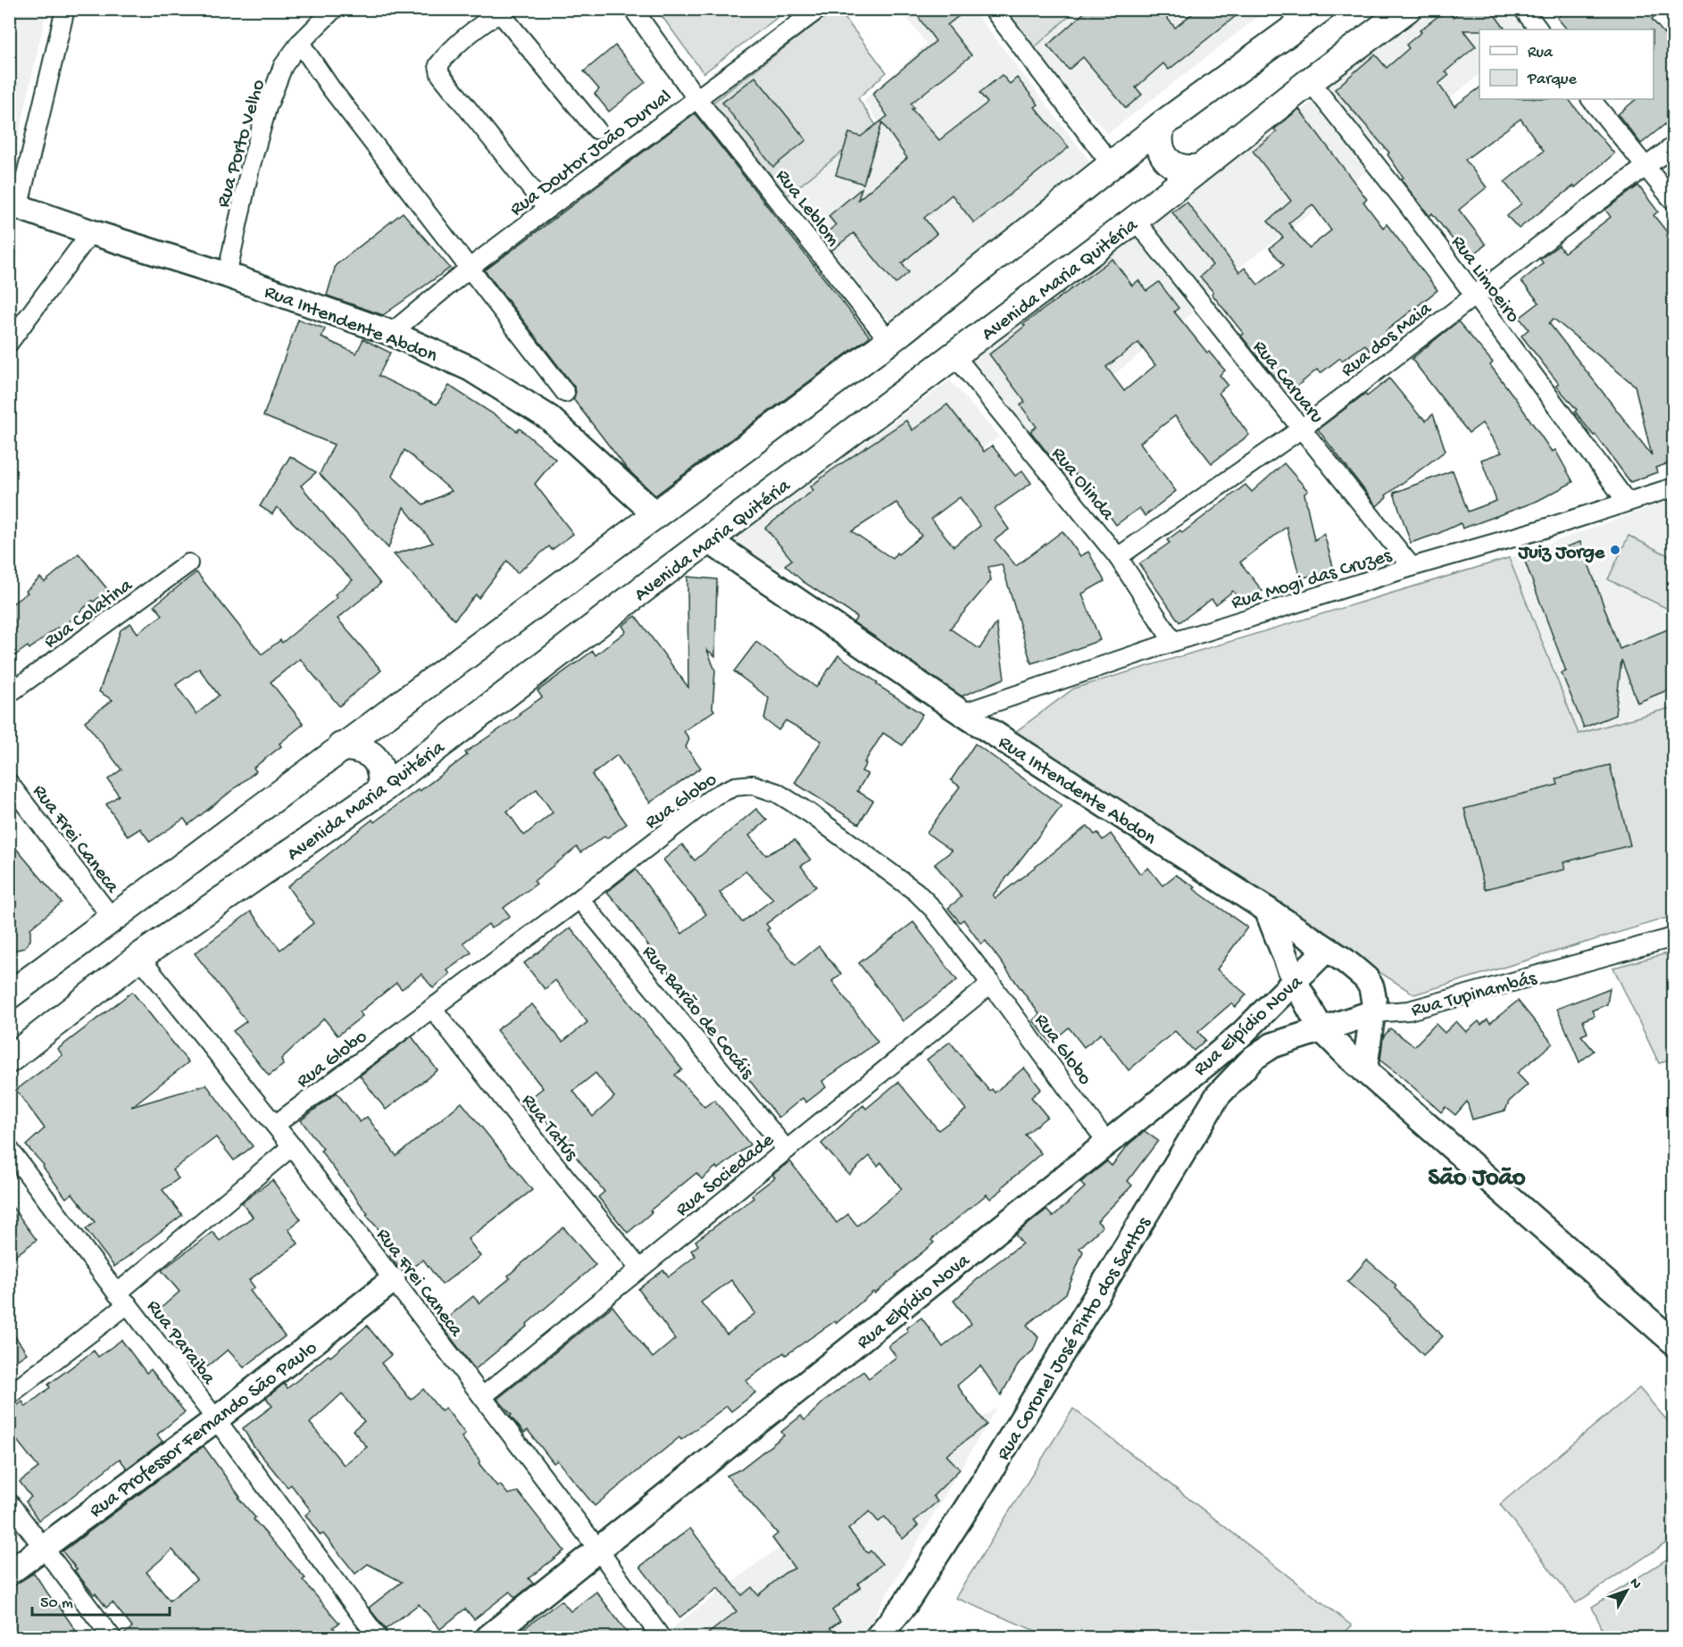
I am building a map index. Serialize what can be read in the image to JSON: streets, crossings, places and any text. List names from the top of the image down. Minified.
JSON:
{"streets":{"main road":["Avenida Maria Quitéria"],"street":["Rua Porto Velho","Rua Doutor João Durval","Rua Leblom","Rua Limoeiro","Rua Intendente Abdon","Rua dos Maia","Rua Caruaru","Rua Olinda","Rua Mogi das Cruzes","Rua Colatina","Rua Globo","Rua Frei Caneca","Rua Tupinambás","Rua Barão de Cocáis","Rua Elpídio Nova","Rua Tatús","Rua Sociedade","Rua Coronel José Pinto dos Santos","Rua Paraiba","Rua Professor Fernando São Paulo"]},"crossings":[["Rua Porto Velho","Rua Intendente Abdon"],["Rua Doutor João Durval","Rua Leblom"],["Rua Doutor João Durval","Rua Intendente Abdon"],["Avenida Maria Quitéria","Rua Limoeiro"],["Avenida Maria Quitéria","Rua Intendente Abdon"],["Avenida Maria Quitéria","Rua Caruaru"],["Avenida Maria Quitéria","Rua Olinda"],["Avenida Maria Quitéria","Rua Frei Caneca"],["Rua Limoeiro","Rua dos Maia"],["Rua Limoeiro","Rua Mogi das Cruzes"],["Rua Intendente Abdon","Rua Mogi das Cruzes"],["Rua Intendente Abdon","Rua Tupinambás"],["Rua Intendente Abdon","Rua Elpídio Nova"],["Rua dos Maia","Rua Caruaru"],["Rua dos Maia","Rua Olinda"],["Rua Caruaru","Rua Mogi das Cruzes"],["Rua Olinda","Rua Mogi das Cruzes"],["Rua Globo","Rua Frei Caneca"],["Rua Globo","Rua Barão de Cocáis"],["Rua Globo","Rua Elpídio Nova"],["Rua Globo","Rua Tatús"],["Rua Globo","Rua Sociedade"],["Rua Frei Caneca","Rua Elpídio Nova"],["Rua Frei Caneca","Rua Sociedade"],["Rua Frei Caneca","Rua Professor Fernando São Paulo"],["Rua Tupinambás","Rua Elpídio Nova"],["Rua Tupinambás","Rua Coronel José Pinto dos Santos"],["Rua Barão de Cocáis","Rua Sociedade"],["Rua Tatús","Rua Sociedade"],["Rua Paraiba","Rua Professor Fernando São Paulo"]],"districts":["São João"],"places":["Juiz Jorge"],"legend":["Rua","Parque"],"scale_bar":"50 m","north":"top right"}
